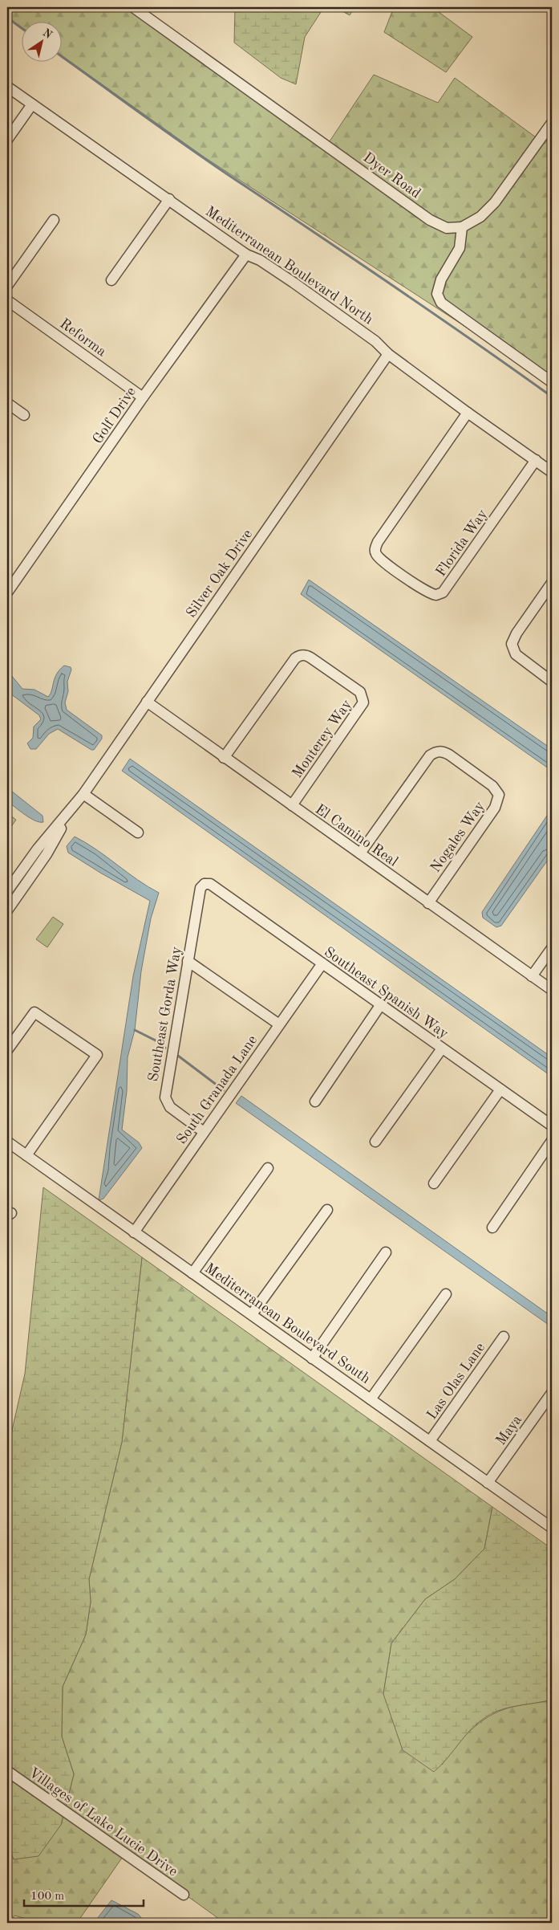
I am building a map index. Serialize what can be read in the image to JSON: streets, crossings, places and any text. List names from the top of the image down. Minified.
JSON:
{"streets":{"street":["Dyer Road","Mediterranean Boulevard North","Reforma","Golf Drive","Florida Way","Silver Oak Drive","Monterey Way","El Camino Real","Nogales Way","Southeast Spanish Way","Southeast Gorda Way","South Granada Lane","Mediterranean Boulevard South","Las Olas Lane","Maya","Villages of Lake Lucie Drive"]},"crossings":[["Mediterranean Boulevard North","Golf Drive"],["Mediterranean Boulevard North","Florida Way"],["Mediterranean Boulevard North","Silver Oak Drive"],["Reforma","Golf Drive"],["Silver Oak Drive","El Camino Real"],["Monterey Way","El Camino Real"],["El Camino Real","Nogales Way"],["Southeast Spanish Way","Southeast Gorda Way"],["Southeast Spanish Way","South Granada Lane"],["Southeast Gorda Way","South Granada Lane"],["South Granada Lane","Mediterranean Boulevard South"],["Mediterranean Boulevard South","Las Olas Lane"],["Mediterranean Boulevard South","Maya"]],"scale_bar":"100 m","north":"top right"}
